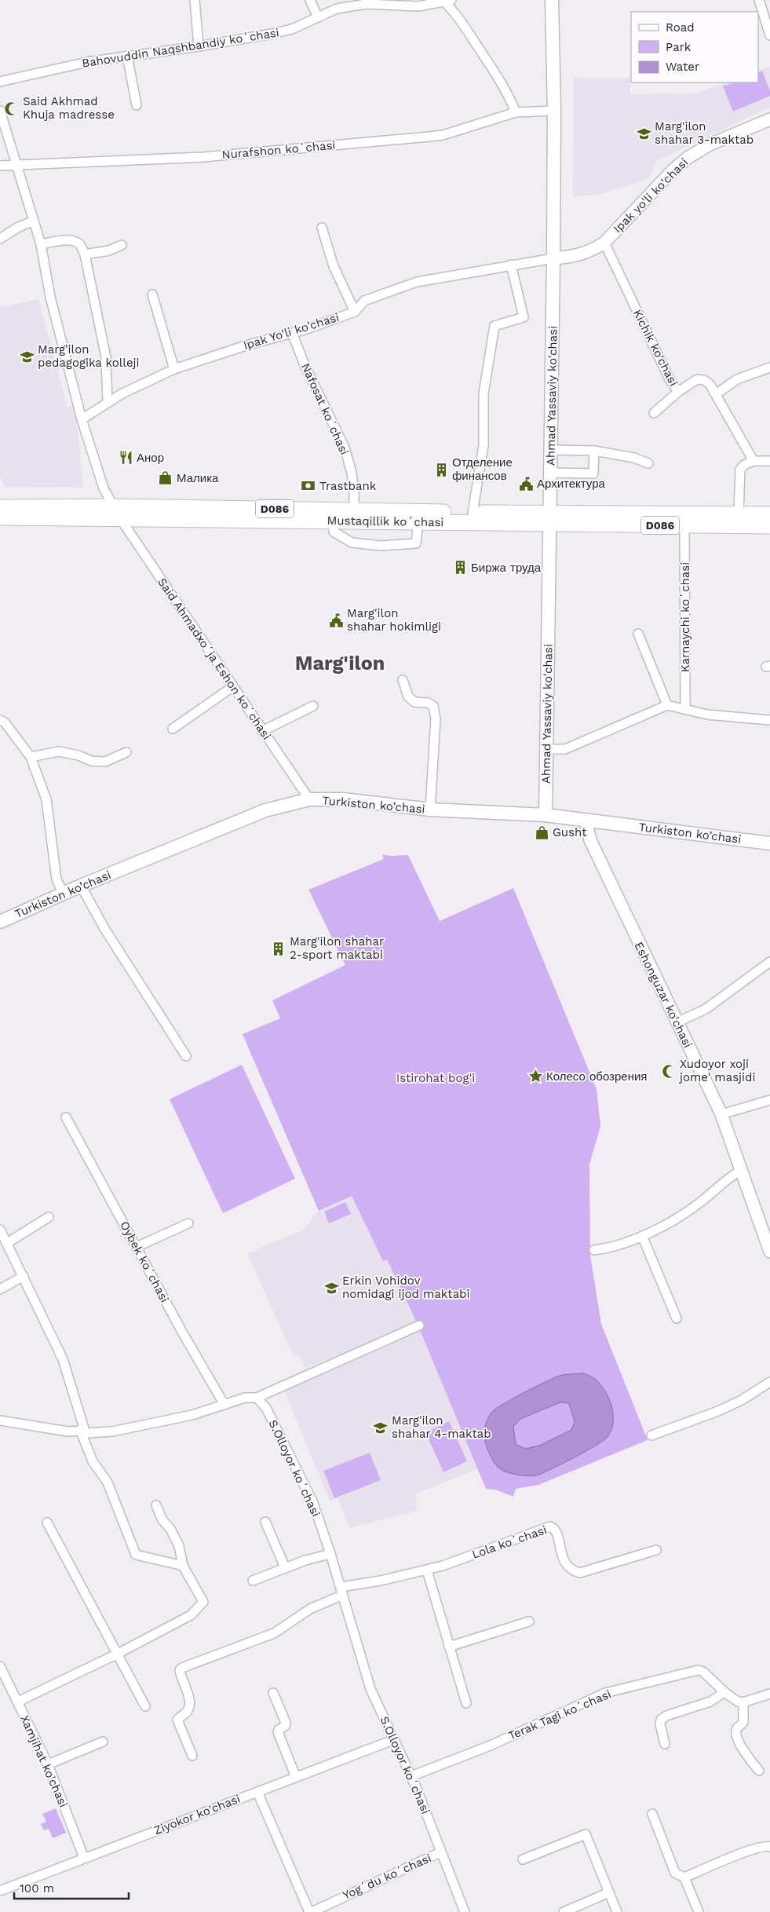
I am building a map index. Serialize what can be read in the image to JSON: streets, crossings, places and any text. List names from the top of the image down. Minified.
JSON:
{"streets":{"main road":["Ahmad Yassaviy ko'chasi","D086","Mustaqillik koʻchasi","Turkiston ko’chasi"],"street":["Bahovuddin Naqshbandiy koʻchasi","Nurafshon koʻchasi","Ipak yo'li ko'chasi","Ipak Yo'li ko'chasi","Kichik ko'chasi","Nafosat koʻchasi","Karnaychi koʻchasi","Said Ahmadxoʻja Eshon koʻchasi","Eshonguzar ko'chasi","Oybek koʻchasi","S.Olloyor koʻchasi","Lola koʻchasi","Terak Tagi koʻchasi","Xamjihat ko'chasi","Ziyokor ko'chasi","Yogʻdu koʻchasi"]},"crossings":[["Nurafshon koʻchasi","Ahmad Yassaviy ko'chasi"],["Nurafshon koʻchasi","Said Ahmadxoʻja Eshon koʻchasi"],["Ipak yo'li ko'chasi","Ipak Yo'li ko'chasi"],["Ipak yo'li ko'chasi","Kichik ko'chasi"],["Ipak yo'li ko'chasi","Ahmad Yassaviy ko'chasi"],["Ipak Yo'li ko'chasi","Ahmad Yassaviy ko'chasi"],["Ipak Yo'li ko'chasi","Nafosat koʻchasi"],["Ipak Yo'li ko'chasi","Said Ahmadxoʻja Eshon koʻchasi"],["Ahmad Yassaviy ko'chasi","Mustaqillik koʻchasi"],["Ahmad Yassaviy ko'chasi","Turkiston ko’chasi"],["Nafosat koʻchasi","Mustaqillik koʻchasi"],["Mustaqillik koʻchasi","Karnaychi koʻchasi"],["Mustaqillik koʻchasi","Said Ahmadxoʻja Eshon koʻchasi"],["Said Ahmadxoʻja Eshon koʻchasi","Turkiston ko’chasi"],["Turkiston ko’chasi","Eshonguzar ko'chasi"],["S.Olloyor koʻchasi","Lola koʻchasi"],["S.Olloyor koʻchasi","Terak Tagi koʻchasi"],["S.Olloyor koʻchasi","Ziyokor ko'chasi"],["S.Olloyor koʻchasi","Yogʻdu koʻchasi"],["Xamjihat ko'chasi","Ziyokor ko'chasi"]],"districts":["Marg'ilon"],"parks":["Istirohat bog'i"],"places":{"mosque":["Said Akhmad Khuja madresse","Xudoyor xoji jome' masjidi"],"school or university":["Marg'ilon shahar 3-maktab","Marg'ilon pedagogika kolleji","Erkin Vohidov nomidagi ijod maktabi","Marg'ilon shahar 4-maktab"],"restaurant":["Анор"],"building":["Отделение финансов","Биржа труда","Marg'ilon shahar 2-sport maktabi"],"shop":["Малика","Gusht"],"public building":["Архитектура","Marg'ilon shahar hokimligi"],"bank":["Trastbank"],"place":["Колесо обозрения"]},"legend":["Road","Park","Water"],"scale_bar":"100 m"}
